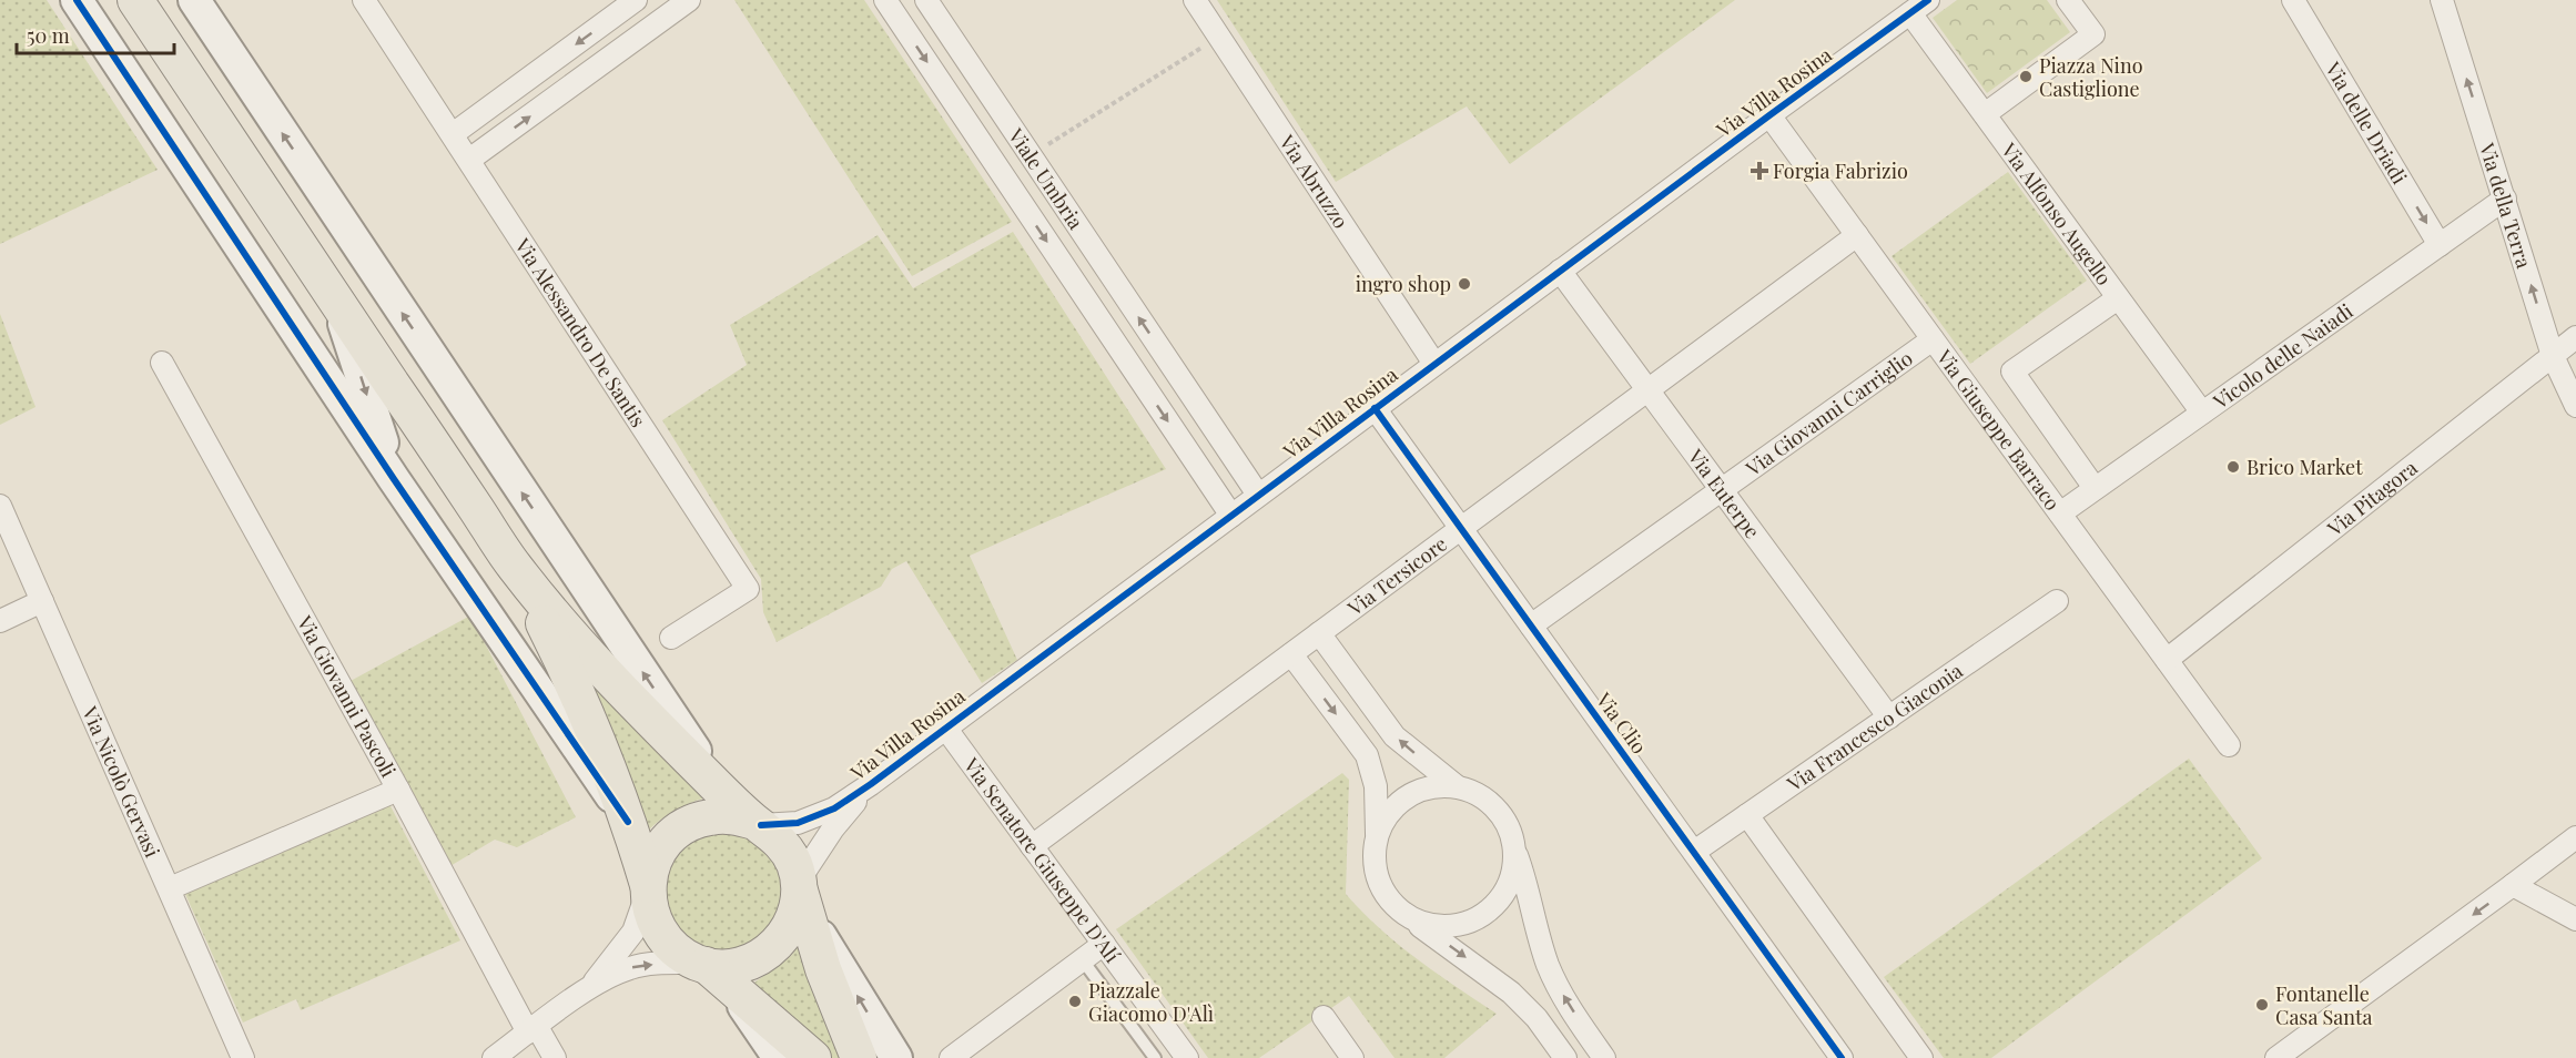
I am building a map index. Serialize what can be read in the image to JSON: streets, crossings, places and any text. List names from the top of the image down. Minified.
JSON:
{"streets":{"street":["Via Villa Rosina","Via delle Driadi","Viale Umbria","Via Abruzzo","Via della Terra","Via Alfonso Augello","Via Alessandro De Santis","Vicolo delle Naiadi","Via Giovanni Carriglio","Via Giuseppe Barraco","Via Euterpe","Via Pitagora","Via Tersicore","Via Giovanni Pascoli","Via Clio","Via Francesco Giaconia","Via Nicolò Gervasi","Via Senatore Giuseppe D'Alí"]},"crossings":[["Via Villa Rosina","Viale Umbria"],["Via Villa Rosina","Via Abruzzo"],["Via Villa Rosina","Via Alfonso Augello"],["Via Villa Rosina","Via Giuseppe Barraco"],["Via Villa Rosina","Via Euterpe"],["Via Villa Rosina","Via Clio"],["Via Villa Rosina","Via Senatore Giuseppe D'Alí"],["Via delle Driadi","Vicolo delle Naiadi"],["Via della Terra","Vicolo delle Naiadi"],["Via della Terra","Via Pitagora"],["Via Alfonso Augello","Vicolo delle Naiadi"],["Vicolo delle Naiadi","Via Giuseppe Barraco"],["Via Giovanni Carriglio","Via Giuseppe Barraco"],["Via Giovanni Carriglio","Via Euterpe"],["Via Giovanni Carriglio","Via Clio"],["Via Giuseppe Barraco","Via Pitagora"],["Via Giuseppe Barraco","Via Tersicore"],["Via Euterpe","Via Tersicore"],["Via Euterpe","Via Francesco Giaconia"],["Via Tersicore","Via Clio"],["Via Tersicore","Via Senatore Giuseppe D'Alí"],["Via Clio","Via Francesco Giaconia"]],"one_way":["Via delle Driadi","Via della Terra"],"places":{"other":["Piazza Nino Castiglione","ingro shop","Brico Market","Piazzale Giacomo D'Alì","Fontanelle Casa Santa"],"health":["Forgia Fabrizio"]},"scale_bar":"50 m"}
